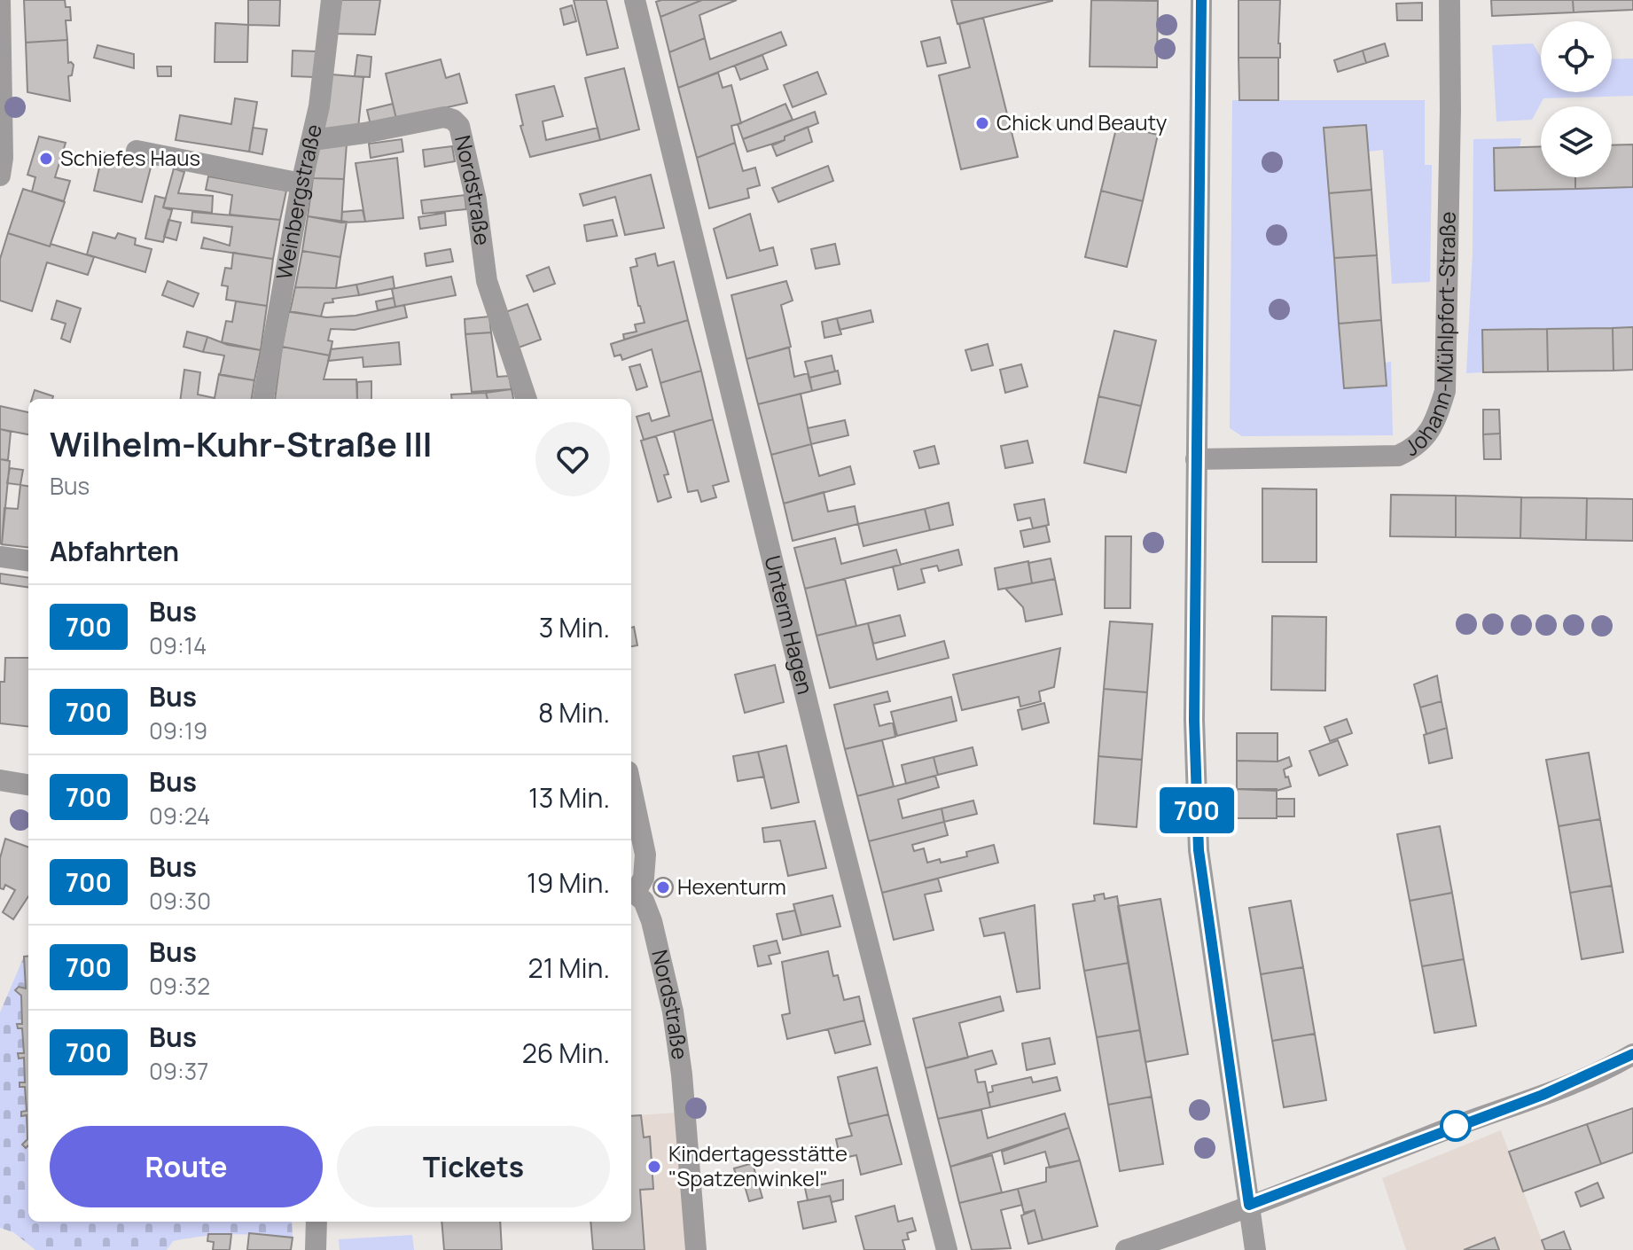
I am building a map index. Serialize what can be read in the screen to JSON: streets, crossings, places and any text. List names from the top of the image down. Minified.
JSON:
{"streets":{"street":["Nordstraße","Weinbergstraße","Johann-Mühlpfort-Straße","Unterm Hagen"]},"crossings":[["Nordstraße","Weinbergstraße"]],"places":["Chick und Beauty","Schiefes Haus","Hexenturm","Kindertagesstätte \"Spatzenwinkel\""],"lines":["bus line 700"],"page":{"on_map":"700","heading":[["Wilhelm-Kuhr-Straße III","Bus"],"Abfahrten"],"list":[{"mark":"700","name":"Bus","note":"09:14","value":"3 Min."},{"mark":"700","name":"Bus","note":"09:19","value":"8 Min."},{"mark":"700","name":"Bus","note":"09:24","value":"13 Min."},{"mark":"700","name":"Bus","note":"09:30","value":"19 Min."},{"mark":"700","name":"Bus","note":"09:32","value":"21 Min."},{"mark":"700","name":"Bus","note":"09:37","value":"26 Min."}],"buttons":["Route","Tickets"]}}
